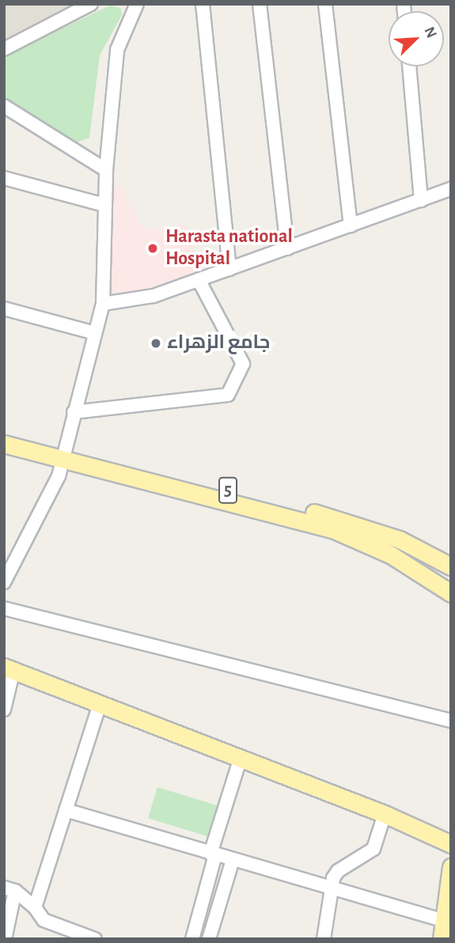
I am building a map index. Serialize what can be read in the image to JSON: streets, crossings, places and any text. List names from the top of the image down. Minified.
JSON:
{"streets":{"main road":["5"]},"places":["Harasta national Hospital","جامع الزهراء"],"north":"top right"}
